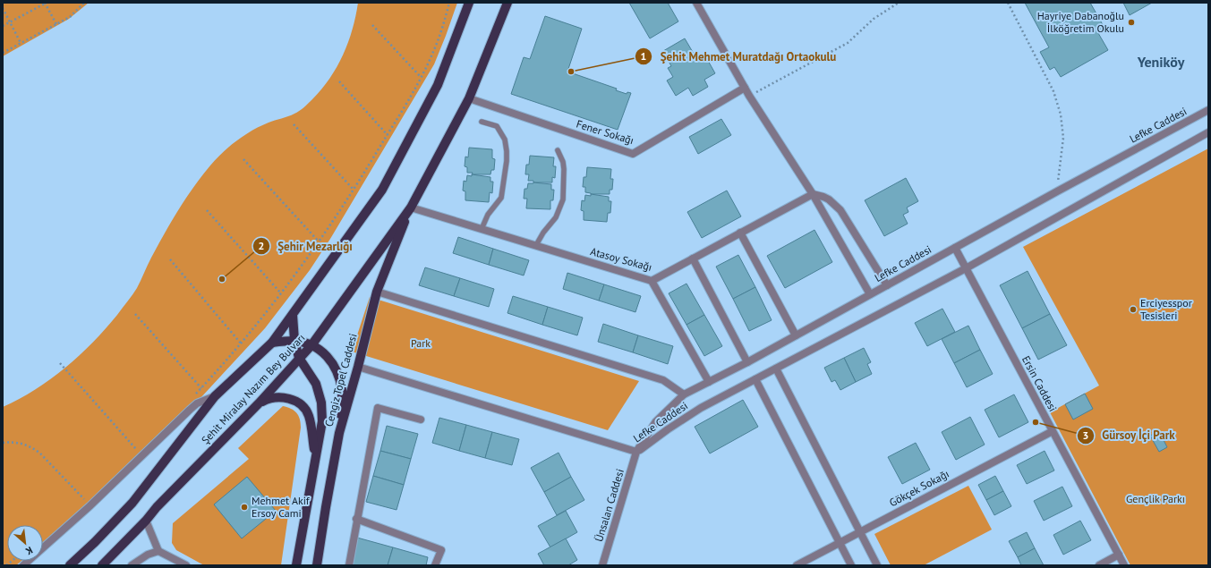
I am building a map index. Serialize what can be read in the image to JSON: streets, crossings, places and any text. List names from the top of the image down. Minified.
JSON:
{"streets":{"main road":["Cengiz Topel Caddesi","Şehit Miralay Nazım Bey Bulvarı"],"street":["Lefke Caddesi","Fener Sokağı","Atasoy Sokağı","Ersin Caddesi","Gökçek Sokağı","Ünsalan Caddesi"]},"crossings":[["Lefke Caddesi","Ersin Caddesi"],["Lefke Caddesi","Ünsalan Caddesi"],["Fener Sokağı","Şehit Miralay Nazım Bey Bulvarı"],["Atasoy Sokağı","Cengiz Topel Caddesi"],["Atasoy Sokağı","Şehit Miralay Nazım Bey Bulvarı"],["Cengiz Topel Caddesi","Şehit Miralay Nazım Bey Bulvarı"],["Ersin Caddesi","Gökçek Sokağı"]],"districts":["Yeniköy"],"parks":["Park","Gençlik Parkı"],"places":["Hayriye Dabanoğlu İlköğretim Okulu","Şehit Mehmet Muratdağı Ortaokulu","Şehir Mezarlığı","Erciyesspor Tesisleri","Gürsoy İçi Park","Mehmet Akif Ersoy Cami"],"north":"bottom right"}
